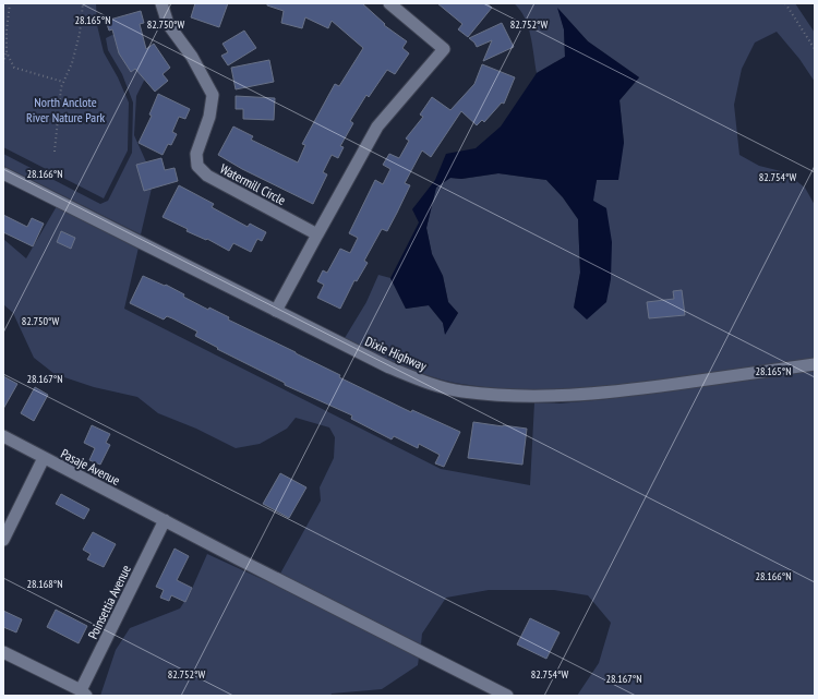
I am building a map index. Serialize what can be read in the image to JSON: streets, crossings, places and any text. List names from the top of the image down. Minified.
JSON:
{"streets":{"street":["Watermill Circle","Dixie Highway","Pasaje Avenue","Poinsettia Avenue"]},"crossings":[["Pasaje Avenue","Poinsettia Avenue"]],"parks":["North Anclote River Nature Park"],"coordinates":["28.165°N","82.750°W","82.752°W","28.166°N","82.754°W","28.167°N","28.168°N"]}
